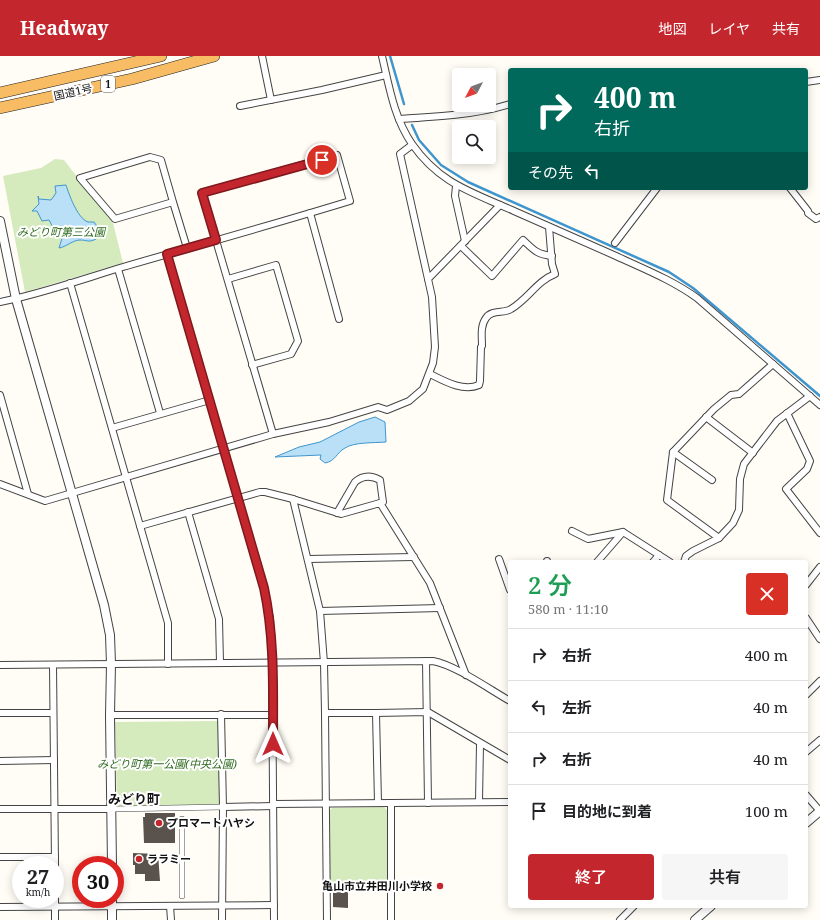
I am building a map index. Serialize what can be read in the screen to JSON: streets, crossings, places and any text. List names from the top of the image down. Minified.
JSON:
{"streets":{"highway":["1","国道1号"]},"districts":["みどり町"],"parks":["みどり町第三公園","みどり町第一公園(中央公園)"],"places":["プロマートハヤシ","ララミー","亀山市立井田川小学校"],"north":"bottom left","page":{"header":"Headway","nav":["地図","レイヤ","共有"],"turn":["400 m","右折"],"then":"その先","heading":["2 分","580 m · 11:10"],"list":[{"name":"右折","value":"400 m"},{"name":"左折","value":"40 m"},{"name":"右折","value":"40 m"},{"name":"目的地に到着","value":"100 m"}],"buttons":["終了","共有"],"speed":"27 km/h","limit":"30"}}
